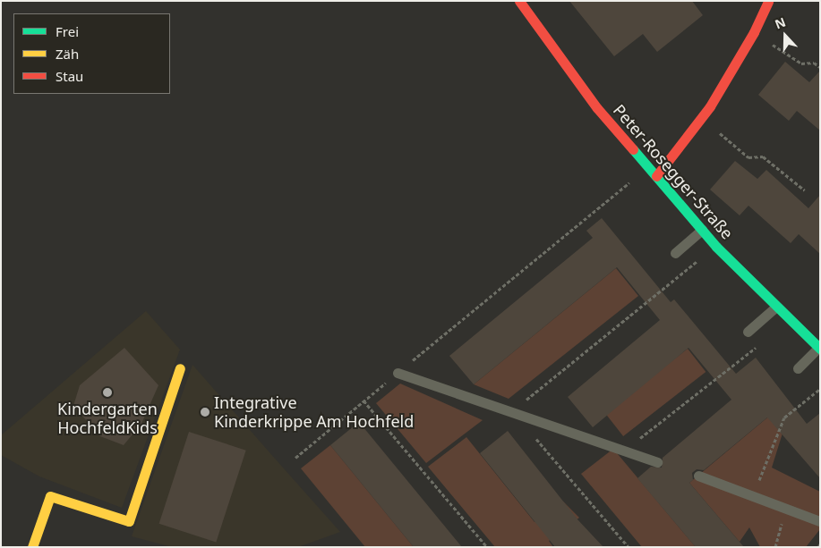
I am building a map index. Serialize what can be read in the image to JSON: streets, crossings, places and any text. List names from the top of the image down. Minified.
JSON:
{"streets":{"street":["Peter-Rosegger-Straße"]},"places":["Kindergarten HochfeldKids","Integrative Kinderkrippe Am Hochfeld"],"legend":["Frei","Zäh","Stau"],"north":"top"}
